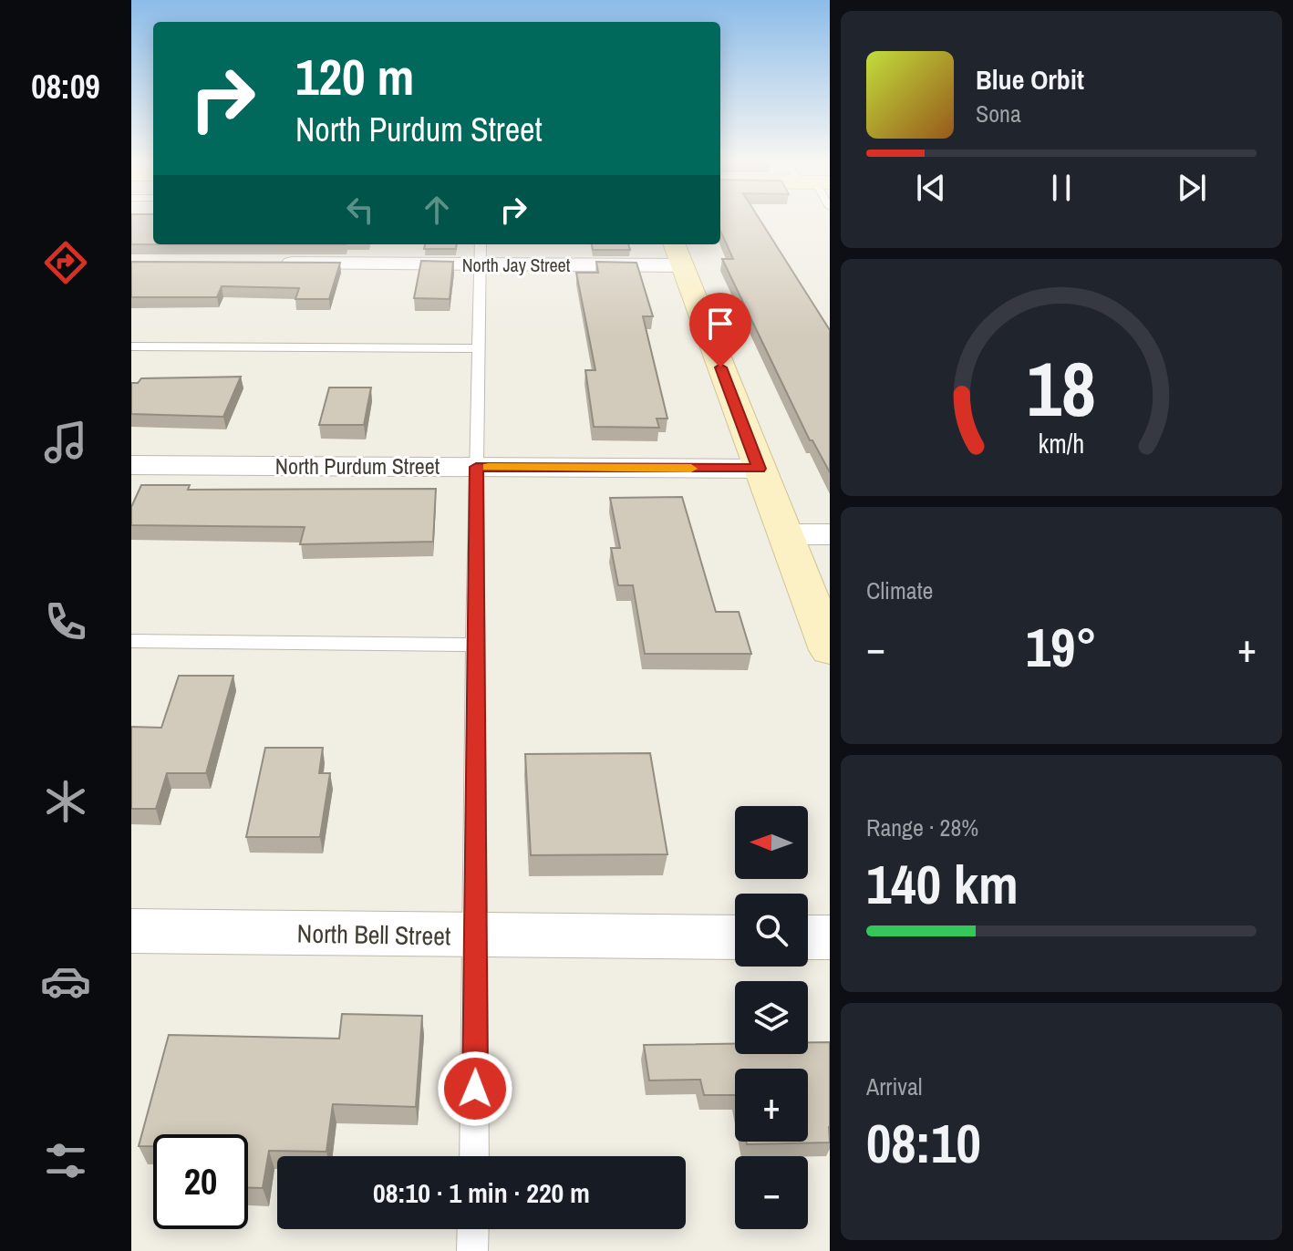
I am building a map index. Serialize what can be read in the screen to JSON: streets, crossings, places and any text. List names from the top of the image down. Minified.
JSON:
{"streets":{"street":["North Jay Street","North Purdum Street","North Bell Street"]},"north":"left","page":{"tabs":"08:09","turn":["120 m","North Purdum Street"],"song":["Blue Orbit","Sona"],"tile":["Climate",["Range · 28%","140 km"],["Arrival","08:10"]],"heat":["−","19°","+"],"map_buttons":["+","−"],"limit":"20","trip":"08:10 · 1 min · 220 m","gauge":["18","km/h"]}}
